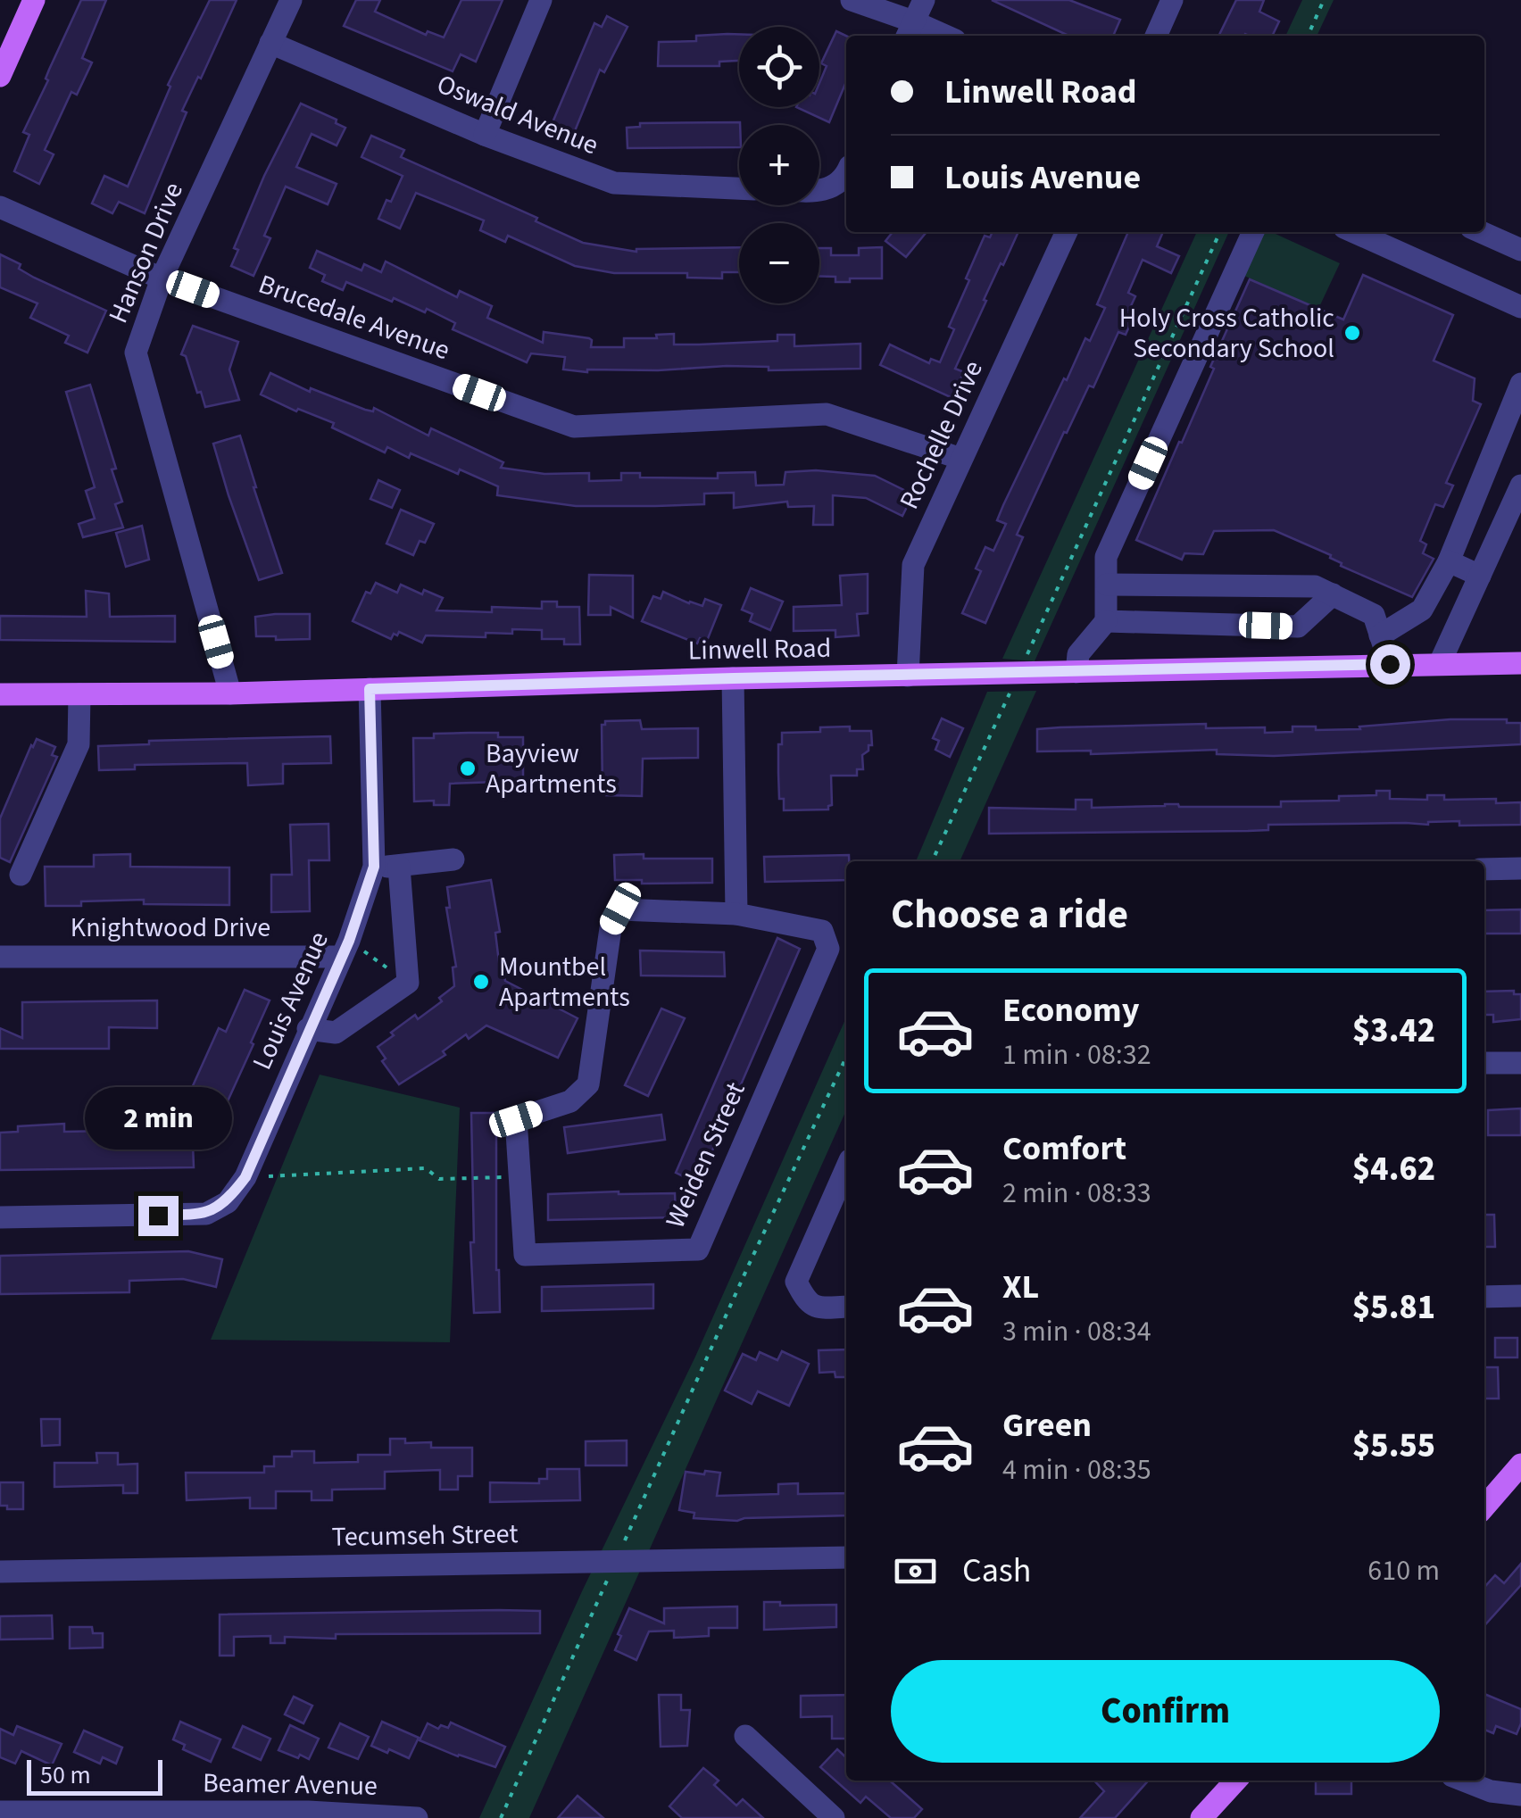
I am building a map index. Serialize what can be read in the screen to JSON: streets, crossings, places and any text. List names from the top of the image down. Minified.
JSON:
{"streets":{"main road":["Linwell Road"],"street":["Oswald Avenue","Hanson Drive","Brucedale Avenue","Rochelle Drive","Knightwood Drive","Louis Avenue","Weiden Street","Tecumseh Street","Beamer Avenue"]},"crossings":[["Oswald Avenue","Hanson Drive"],["Hanson Drive","Brucedale Avenue"],["Hanson Drive","Linwell Road"],["Brucedale Avenue","Rochelle Drive"],["Rochelle Drive","Linwell Road"],["Linwell Road","Louis Avenue"],["Knightwood Drive","Louis Avenue"]],"places":["Holy Cross Catholic Secondary School","Bayview Apartments","Mountbel Apartments"],"scale_bar":"50 m","page":{"map_buttons":["+","−"],"banner":["Linwell Road","Louis Avenue"],"heading":"Choose a ride","list":[{"name":"Economy","note":"1 min · 08:32","value":"$3.42"},{"name":"Comfort","note":"2 min · 08:33","value":"$4.62"},{"name":"XL","note":"3 min · 08:34","value":"$5.81"},{"name":"Green","note":"4 min · 08:35","value":"$5.55"}],"bubble":"2 min","pay":["Cash","610 m"],"buttons":"Confirm","scale":"50 m"}}
